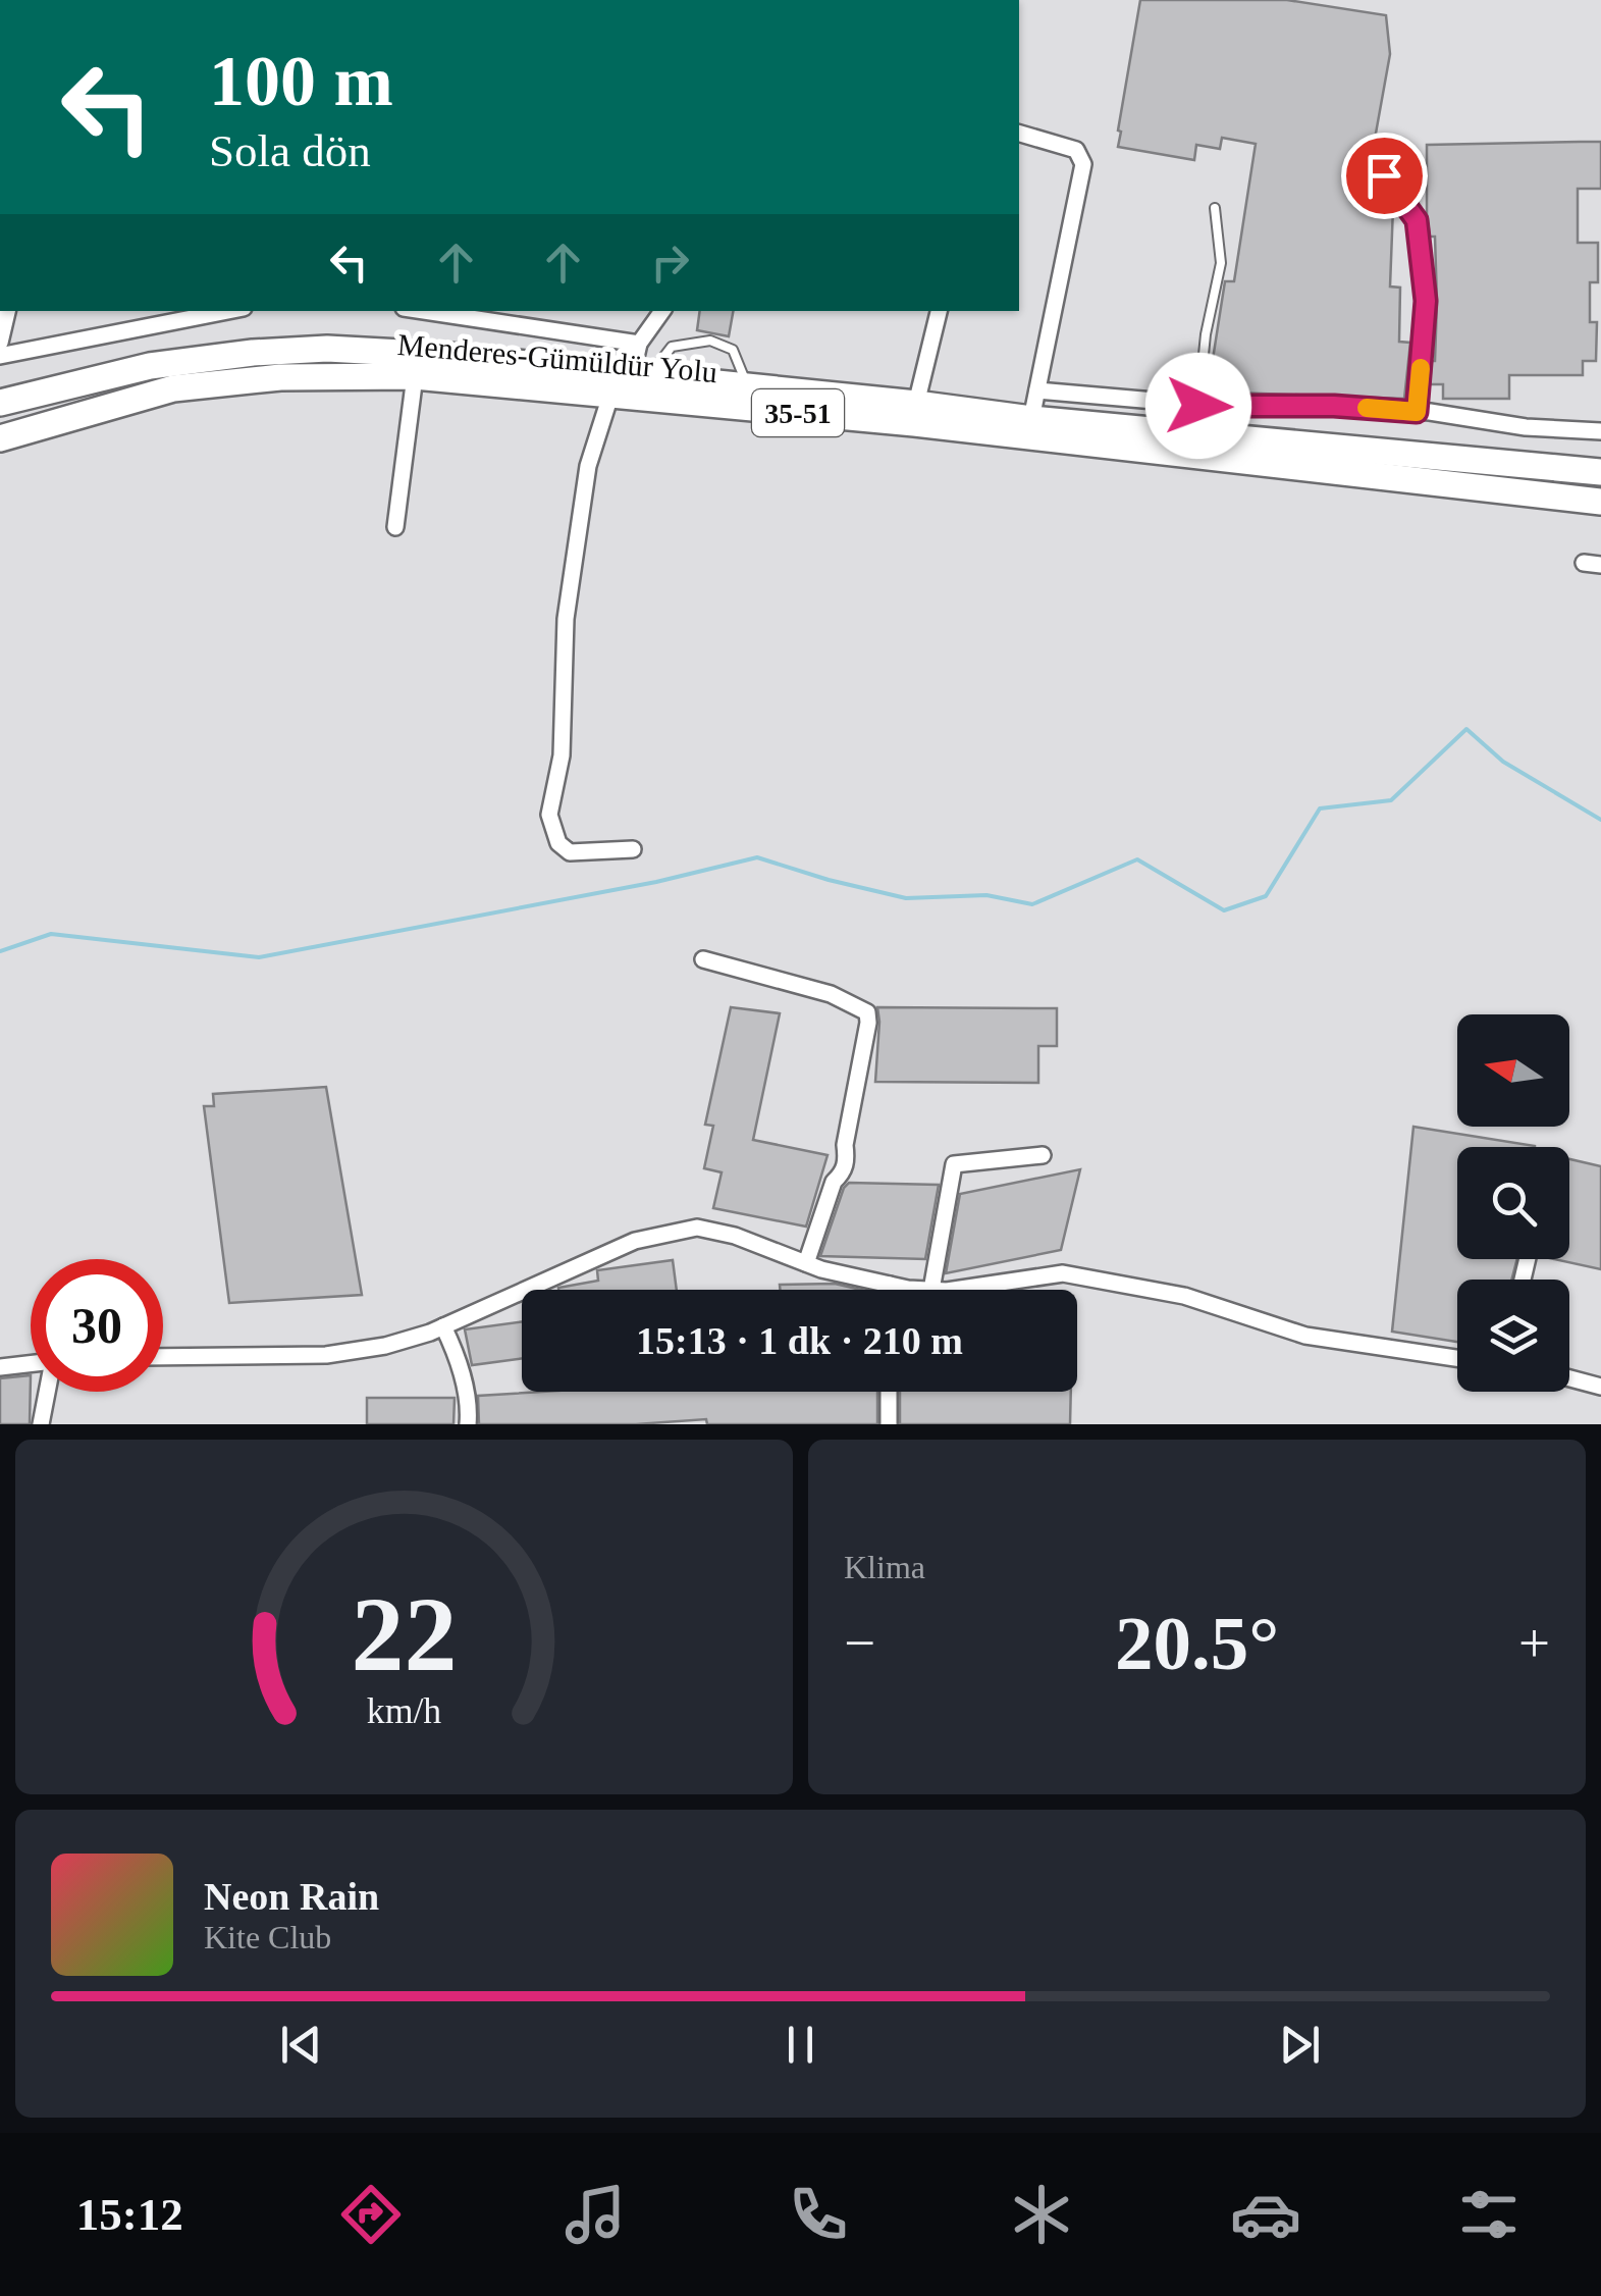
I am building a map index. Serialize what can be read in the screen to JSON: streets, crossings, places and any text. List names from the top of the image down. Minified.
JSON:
{"streets":{"main road":["Menderes-Gümüldür Yolu","35-51"]},"north":"left","page":{"turn":["100 m","Sola dön"],"limit":"30","trip":"15:13 · 1 dk · 210 m","tile":"Klima","heat":["−","20.5°","+"],"song":["Neon Rain","Kite Club"],"tabs":"15:12","gauge":["22","km/h"]}}
